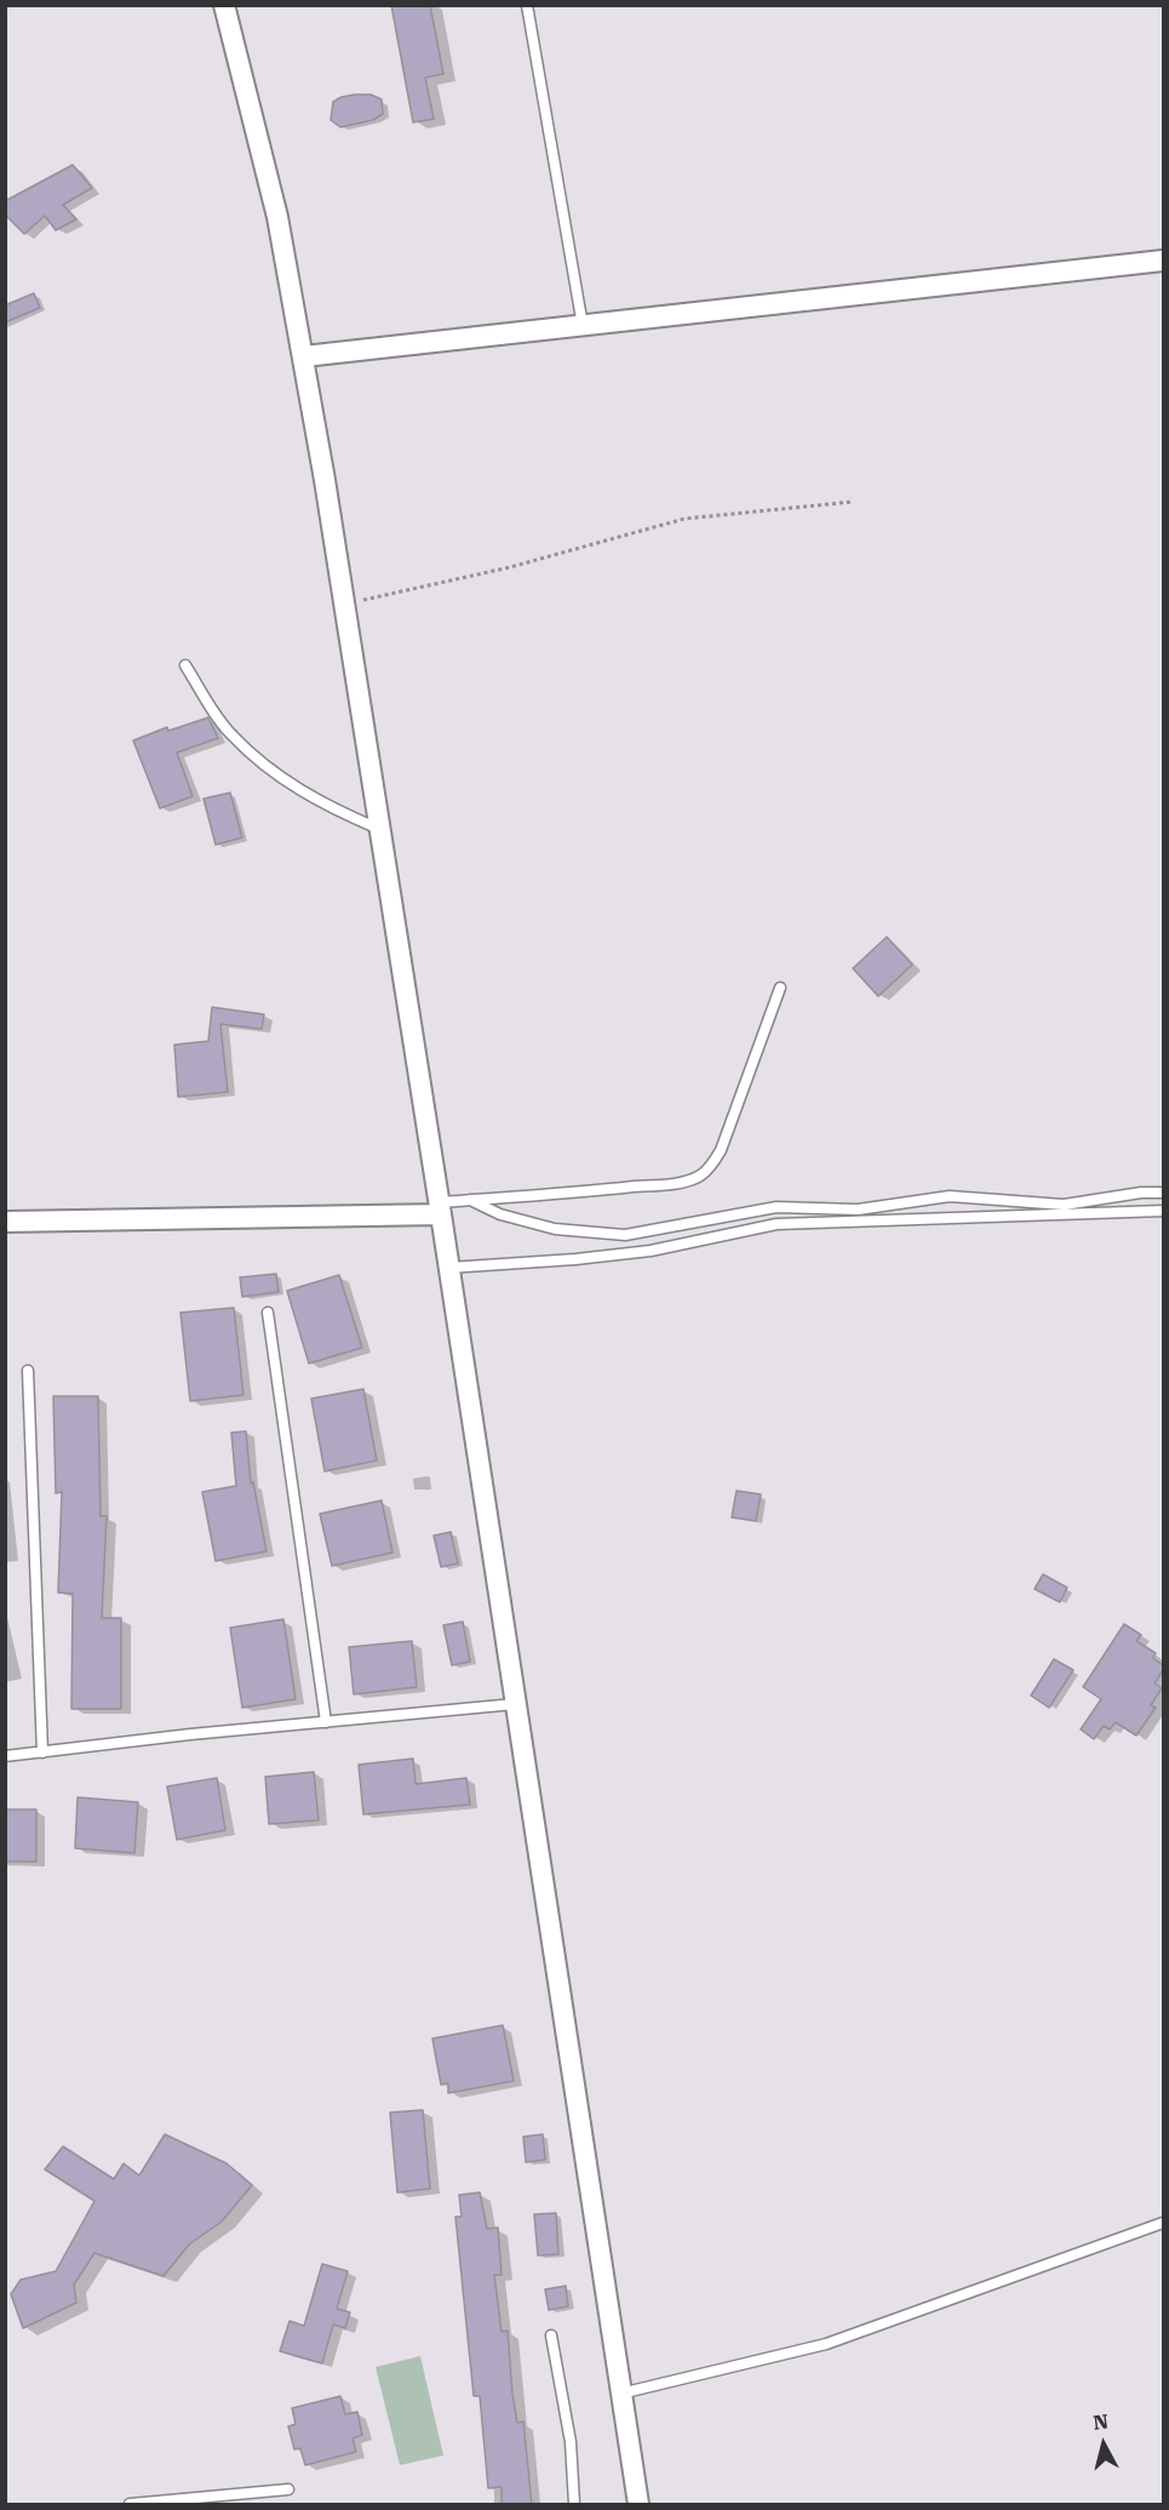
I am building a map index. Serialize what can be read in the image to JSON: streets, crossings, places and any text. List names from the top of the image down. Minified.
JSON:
{"north":"top"}
